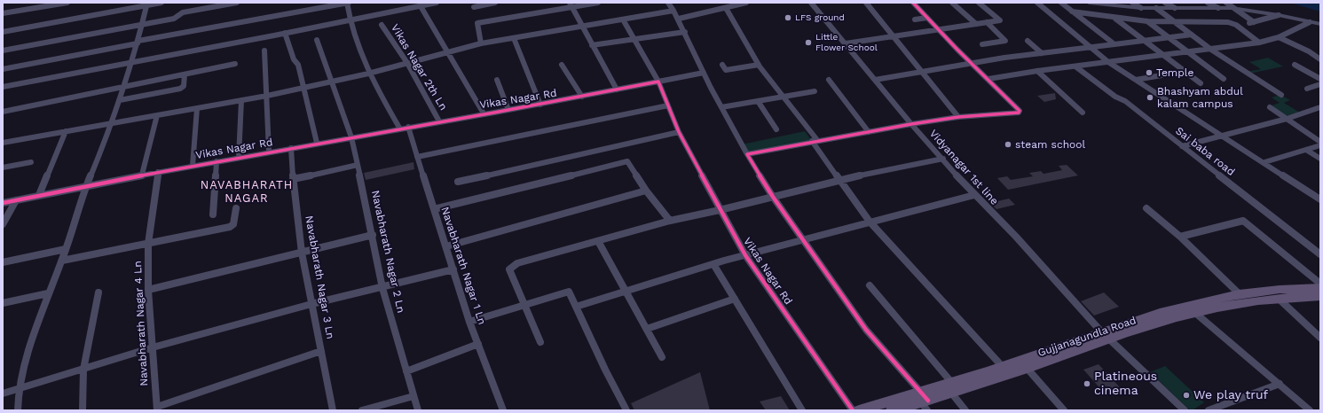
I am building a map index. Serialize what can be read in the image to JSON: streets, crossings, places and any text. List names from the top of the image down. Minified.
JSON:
{"streets":{"main road":["Gujjanagundla Road"],"street":["Vikas Nagar 2th Ln","Vikas Nagar Rd","Sai baba road","Vidyanagar 1st line","Navabharath Nagar 2 Ln","Navabharath Nagar 1 Ln","Navabharath Nagar 3 Ln","Navabharath Nagar 4 Ln"]},"crossings":[["Vikas Nagar 2th Ln","Vikas Nagar Rd"],["Vikas Nagar Rd","Navabharath Nagar 2 Ln"],["Vikas Nagar Rd","Navabharath Nagar 1 Ln"],["Vikas Nagar Rd","Navabharath Nagar 3 Ln"],["Vikas Nagar Rd","Navabharath Nagar 4 Ln"],["Vidyanagar 1st line","Gujjanagundla Road"]],"districts":["NAVABHARATH NAGAR"],"places":["LFS ground","Little Flower School","Temple","Bhashyam abdul kalam campus","steam school","Platineous cinema","We play truf"]}
